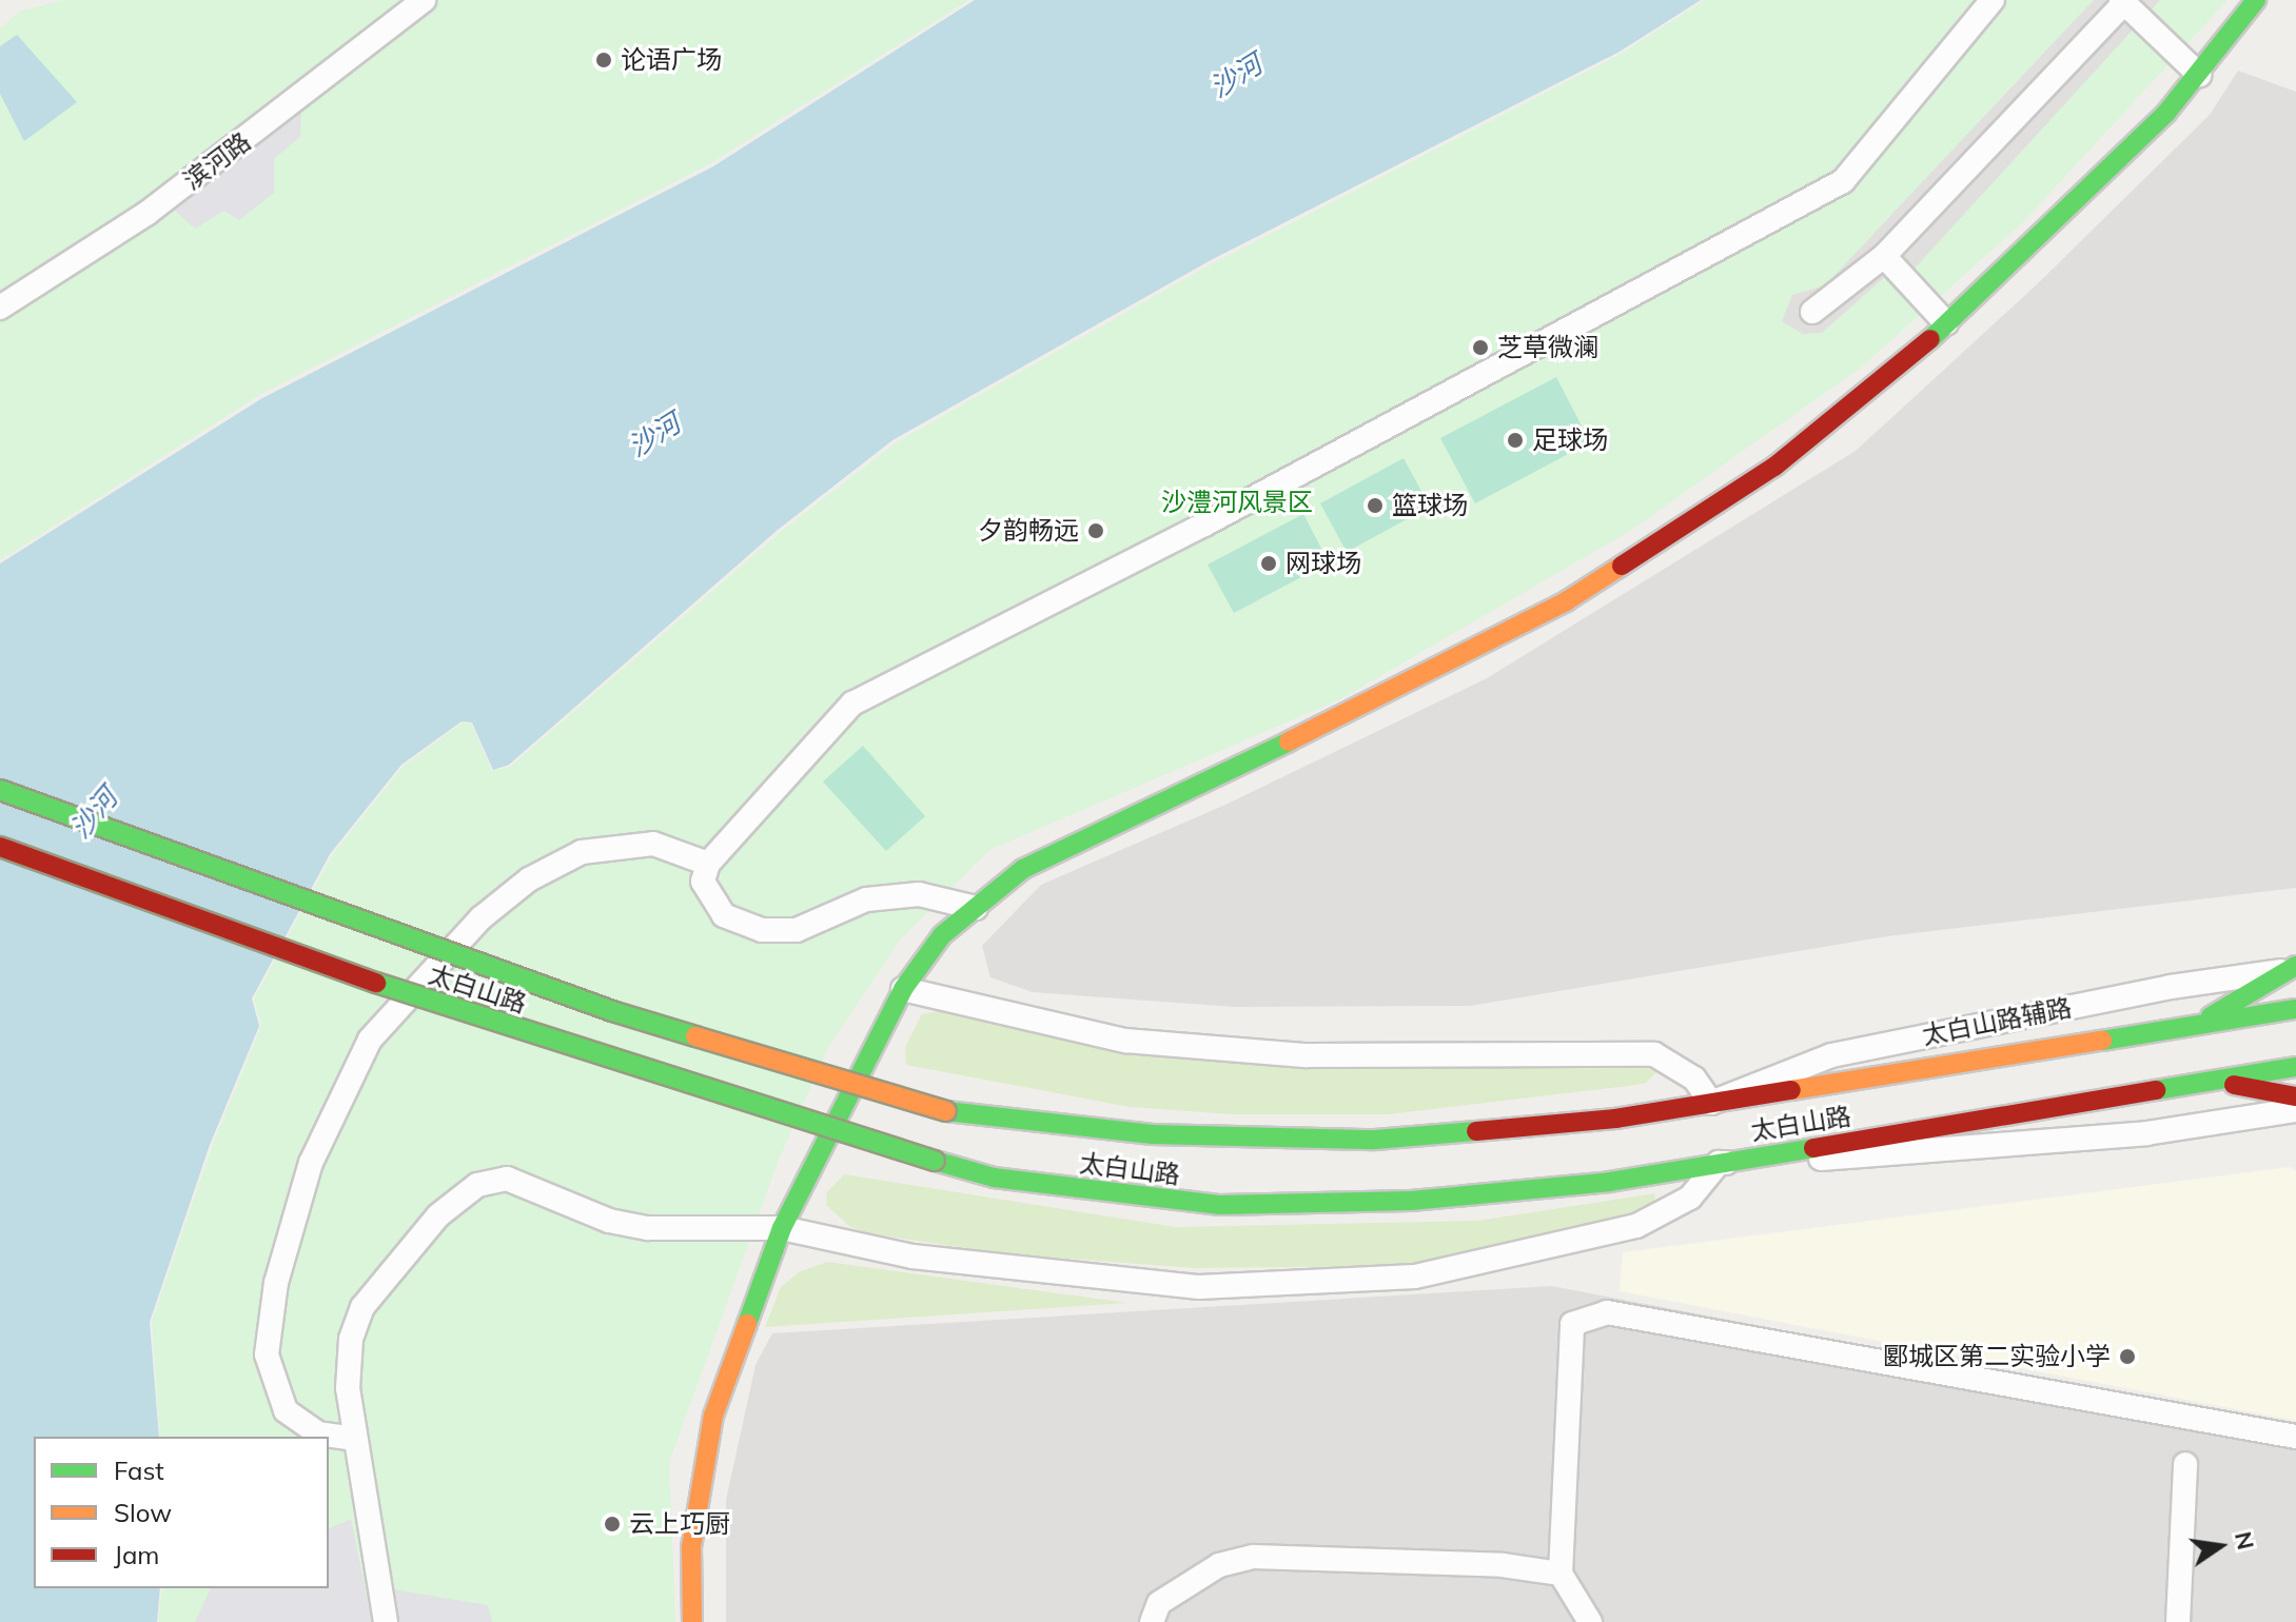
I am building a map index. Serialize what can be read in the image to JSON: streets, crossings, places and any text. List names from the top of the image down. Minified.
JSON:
{"streets":{"main road":["太白山路"],"street":["滨河路","太白山路辅路"]},"crossings":[["太白山路","太白山路辅路"]],"water":["沙河"],"parks":["沙澧河风景区"],"places":["论语广场","芝草微澜","足球场","篮球场","夕韵畅远","网球场","郾城区第二实验小学","云上巧厨"],"legend":["Fast","Slow","Jam"],"north":"right"}
